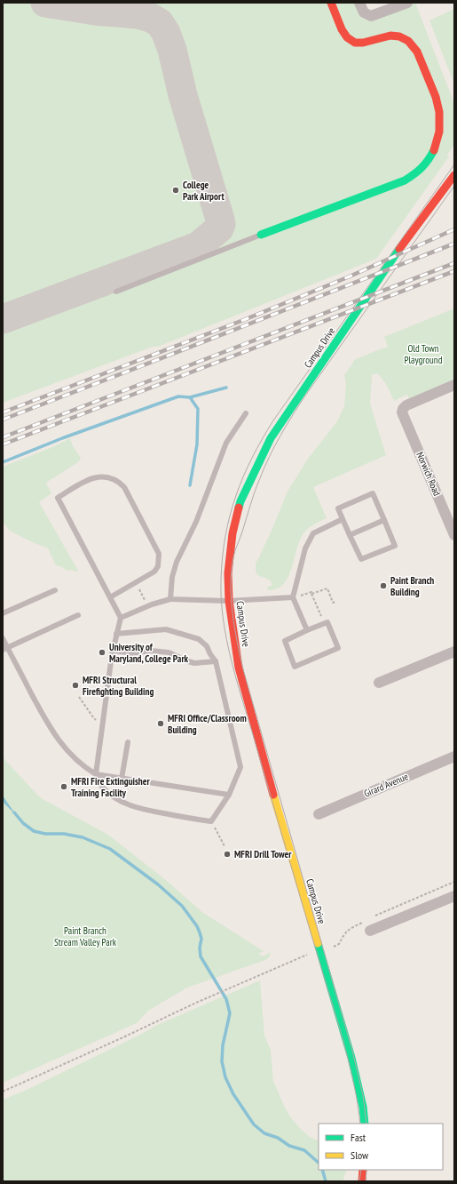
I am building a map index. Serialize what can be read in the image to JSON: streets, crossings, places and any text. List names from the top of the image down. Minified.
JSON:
{"streets":{"main road":["Campus Drive"],"street":["Norwich Road","Girard Avenue"]},"parks":["Old Town Playground","Paint Branch Stream Valley Park"],"places":["College Park Airport","Paint Branch Building","University of Maryland, College Park","MFRI Structural Firefighting Building","MFRI Office/Classroom Building","MFRI Fire Extinguisher Training Facility","MFRI Drill Tower"],"legend":["Fast","Slow"]}
